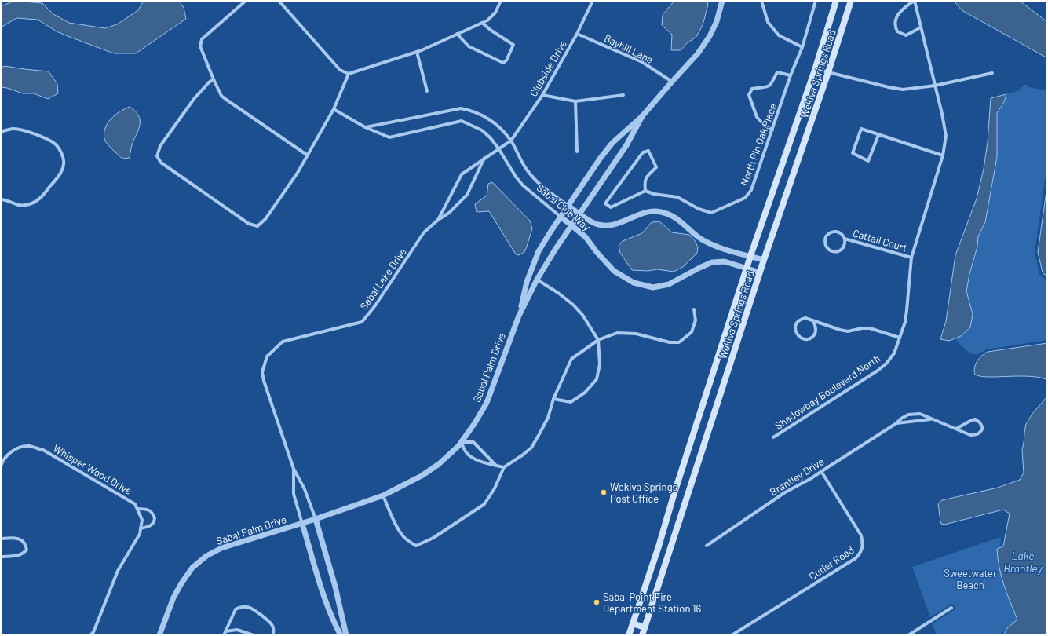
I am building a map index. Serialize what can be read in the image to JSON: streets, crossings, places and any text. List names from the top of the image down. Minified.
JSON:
{"streets":{"main road":["Wekiva Springs Road"],"street":["Bayhill Lane","Clubside Drive","North Pin Oak Place","Sabal Club Way","Cattail Court","Sabal Lake Drive","Sabal Palm Drive","Shadowbay Boulevard North","Whisper Wood Drive","Brantley Drive","Cutler Road"]},"crossings":[["Bayhill Lane","Clubside Drive"],["Clubside Drive","Sabal Club Way"],["Clubside Drive","Sabal Lake Drive"],["Wekiva Springs Road","Sabal Club Way"],["Sabal Club Way","Sabal Lake Drive"],["Sabal Club Way","Sabal Palm Drive"],["Cattail Court","Shadowbay Boulevard North"],["Sabal Lake Drive","Sabal Palm Drive"],["Brantley Drive","Cutler Road"]],"water":["Lake Brantley"],"parks":["Sweetwater Beach"],"places":["Wekiva Springs Post Office","Sabal Point Fire Department Station 16"]}
